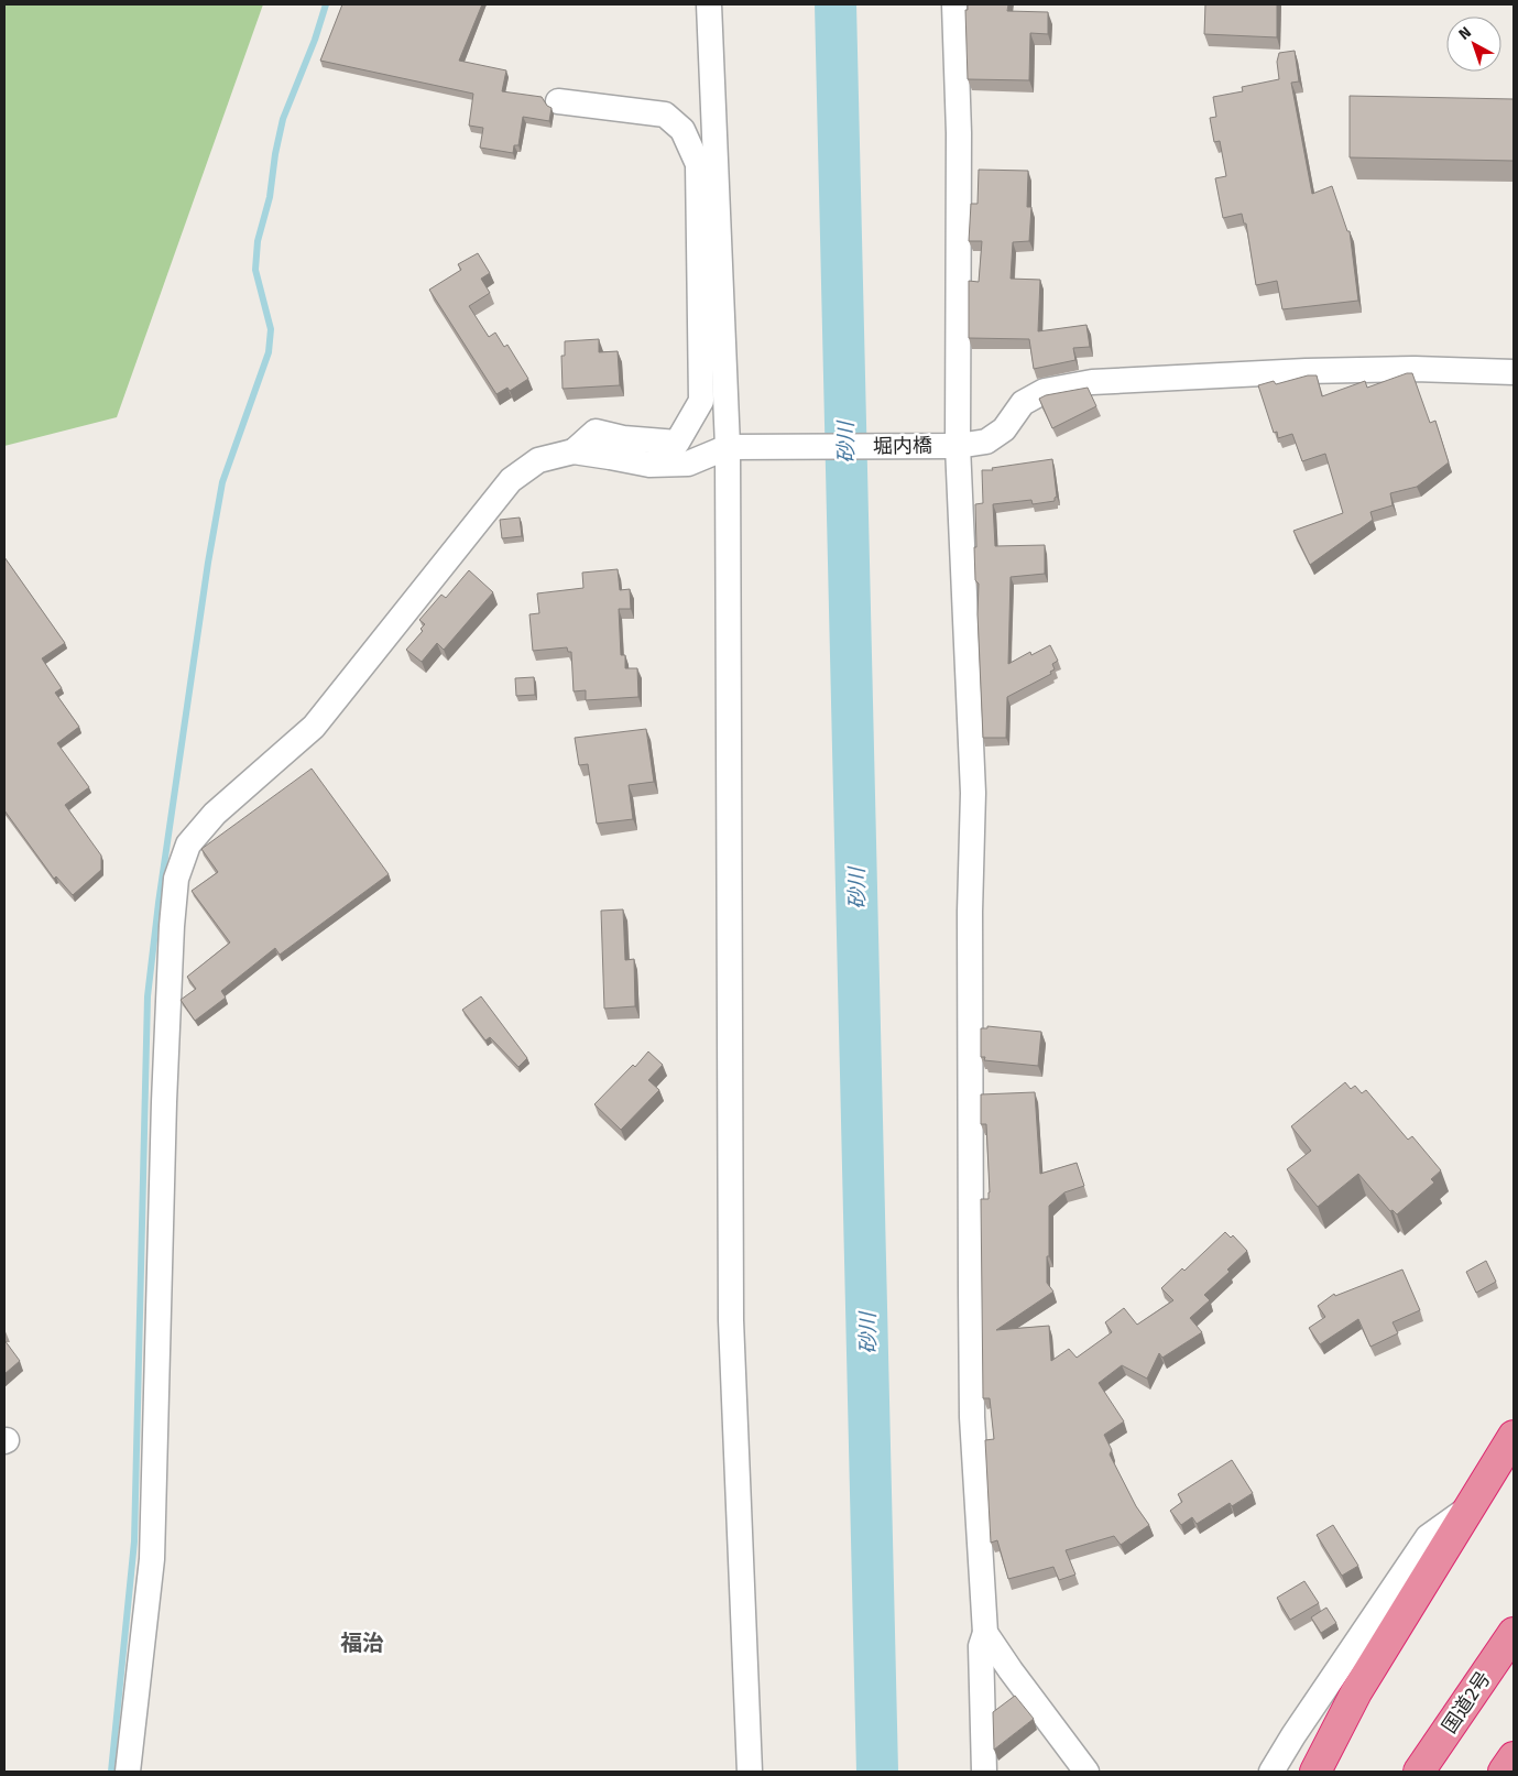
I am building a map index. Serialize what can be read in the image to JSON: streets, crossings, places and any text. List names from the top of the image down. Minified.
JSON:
{"streets":{"highway":["国道2号"],"street":["堀内橋"]},"districts":["福治"],"water":["砂川"],"north":"top left"}
